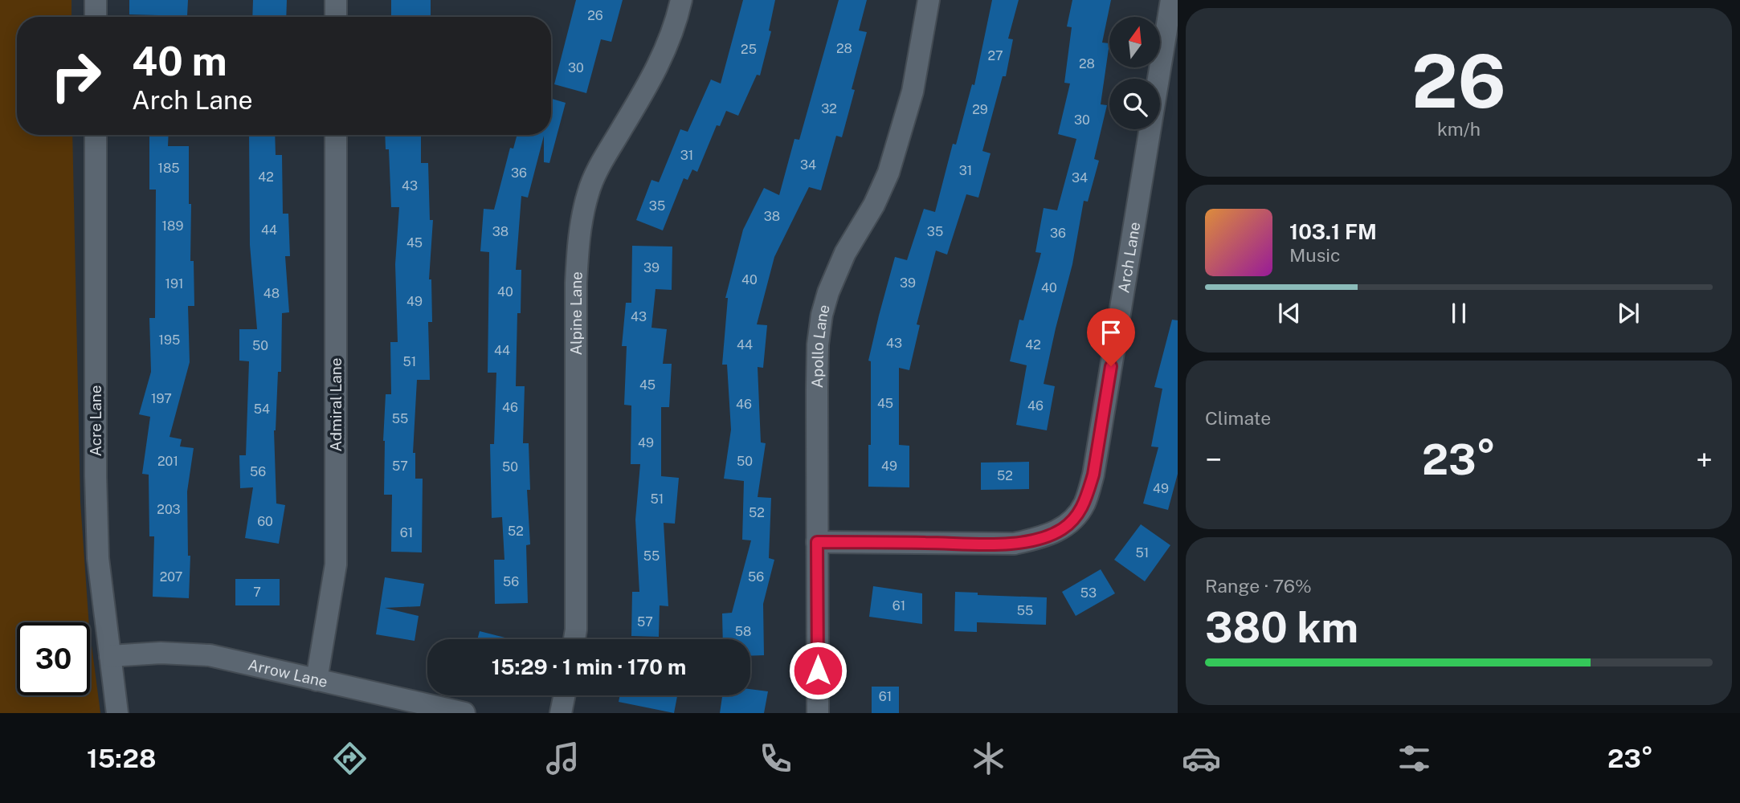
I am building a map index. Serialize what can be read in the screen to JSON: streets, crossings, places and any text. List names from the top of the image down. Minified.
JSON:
{"streets":{"street":["Arch Lane","Alpine Lane","Apollo Lane","Admiral Lane","Acre Lane","Arrow Lane"]},"crossings":[["Arch Lane","Apollo Lane"],["Admiral Lane","Arrow Lane"],["Acre Lane","Arrow Lane"]],"house_numbers":["26","28","25","27","28","30","32","29","30","31","34","185","31","36","42","34","43","35","38","189","44","38","35","36","45","39","40","39","191","40","40","48","49","43","195","43","44","42","50","44","51","45","197","45","46","46","46","54","55","49","201","50","57","49","50","56","52","49","51","203","52","60","52","61","51","55","207","56","56","7","53","61","55","57","58","61"],"north":"top","page":{"tile":[["26","km/h"],"Climate",["Range · 76%","380 km"]],"turn":["40 m","Arch Lane"],"song":["103.1 FM","Music"],"heat":["−","23°","+"],"limit":"30","trip":"15:29 · 1 min · 170 m","tabs":["15:28","23°"]}}
